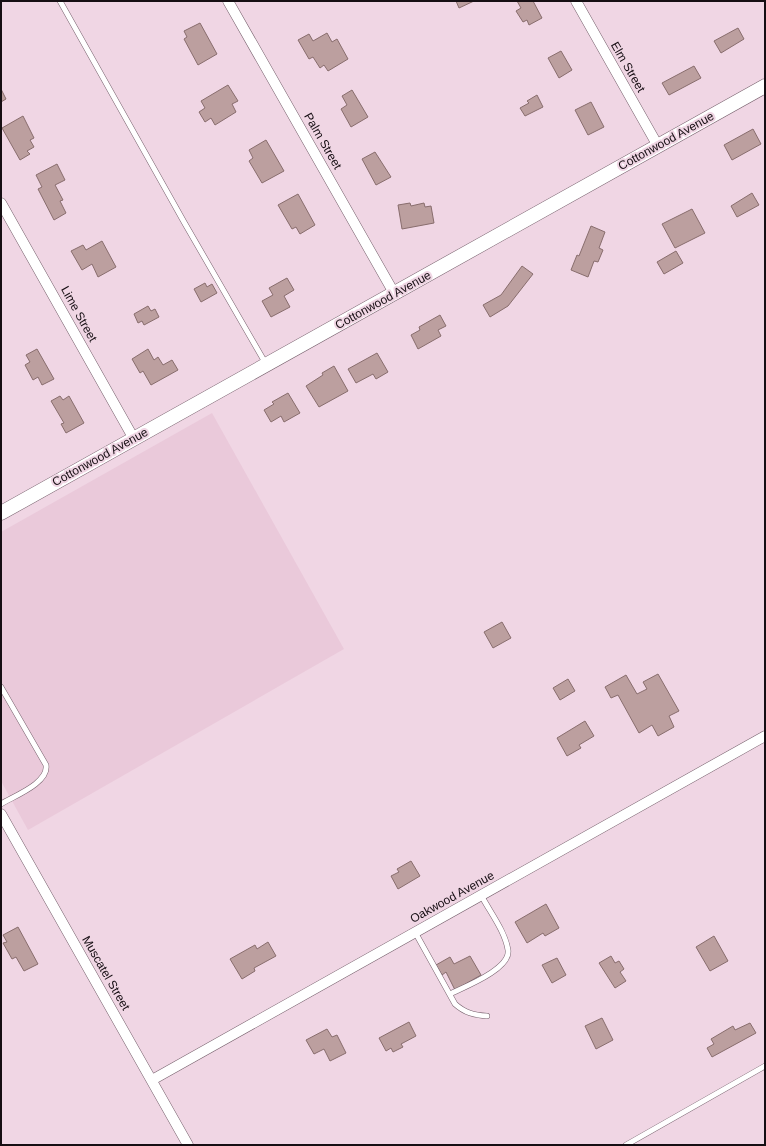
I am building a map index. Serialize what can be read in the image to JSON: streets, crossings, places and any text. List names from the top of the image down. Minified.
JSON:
{"streets":{"street":["Elm Street","Palm Street","Cottonwood Avenue","Lime Street","Oakwood Avenue","Muscatel Street"]},"crossings":[["Elm Street","Cottonwood Avenue"],["Palm Street","Cottonwood Avenue"],["Cottonwood Avenue","Lime Street"],["Oakwood Avenue","Muscatel Street"]]}
